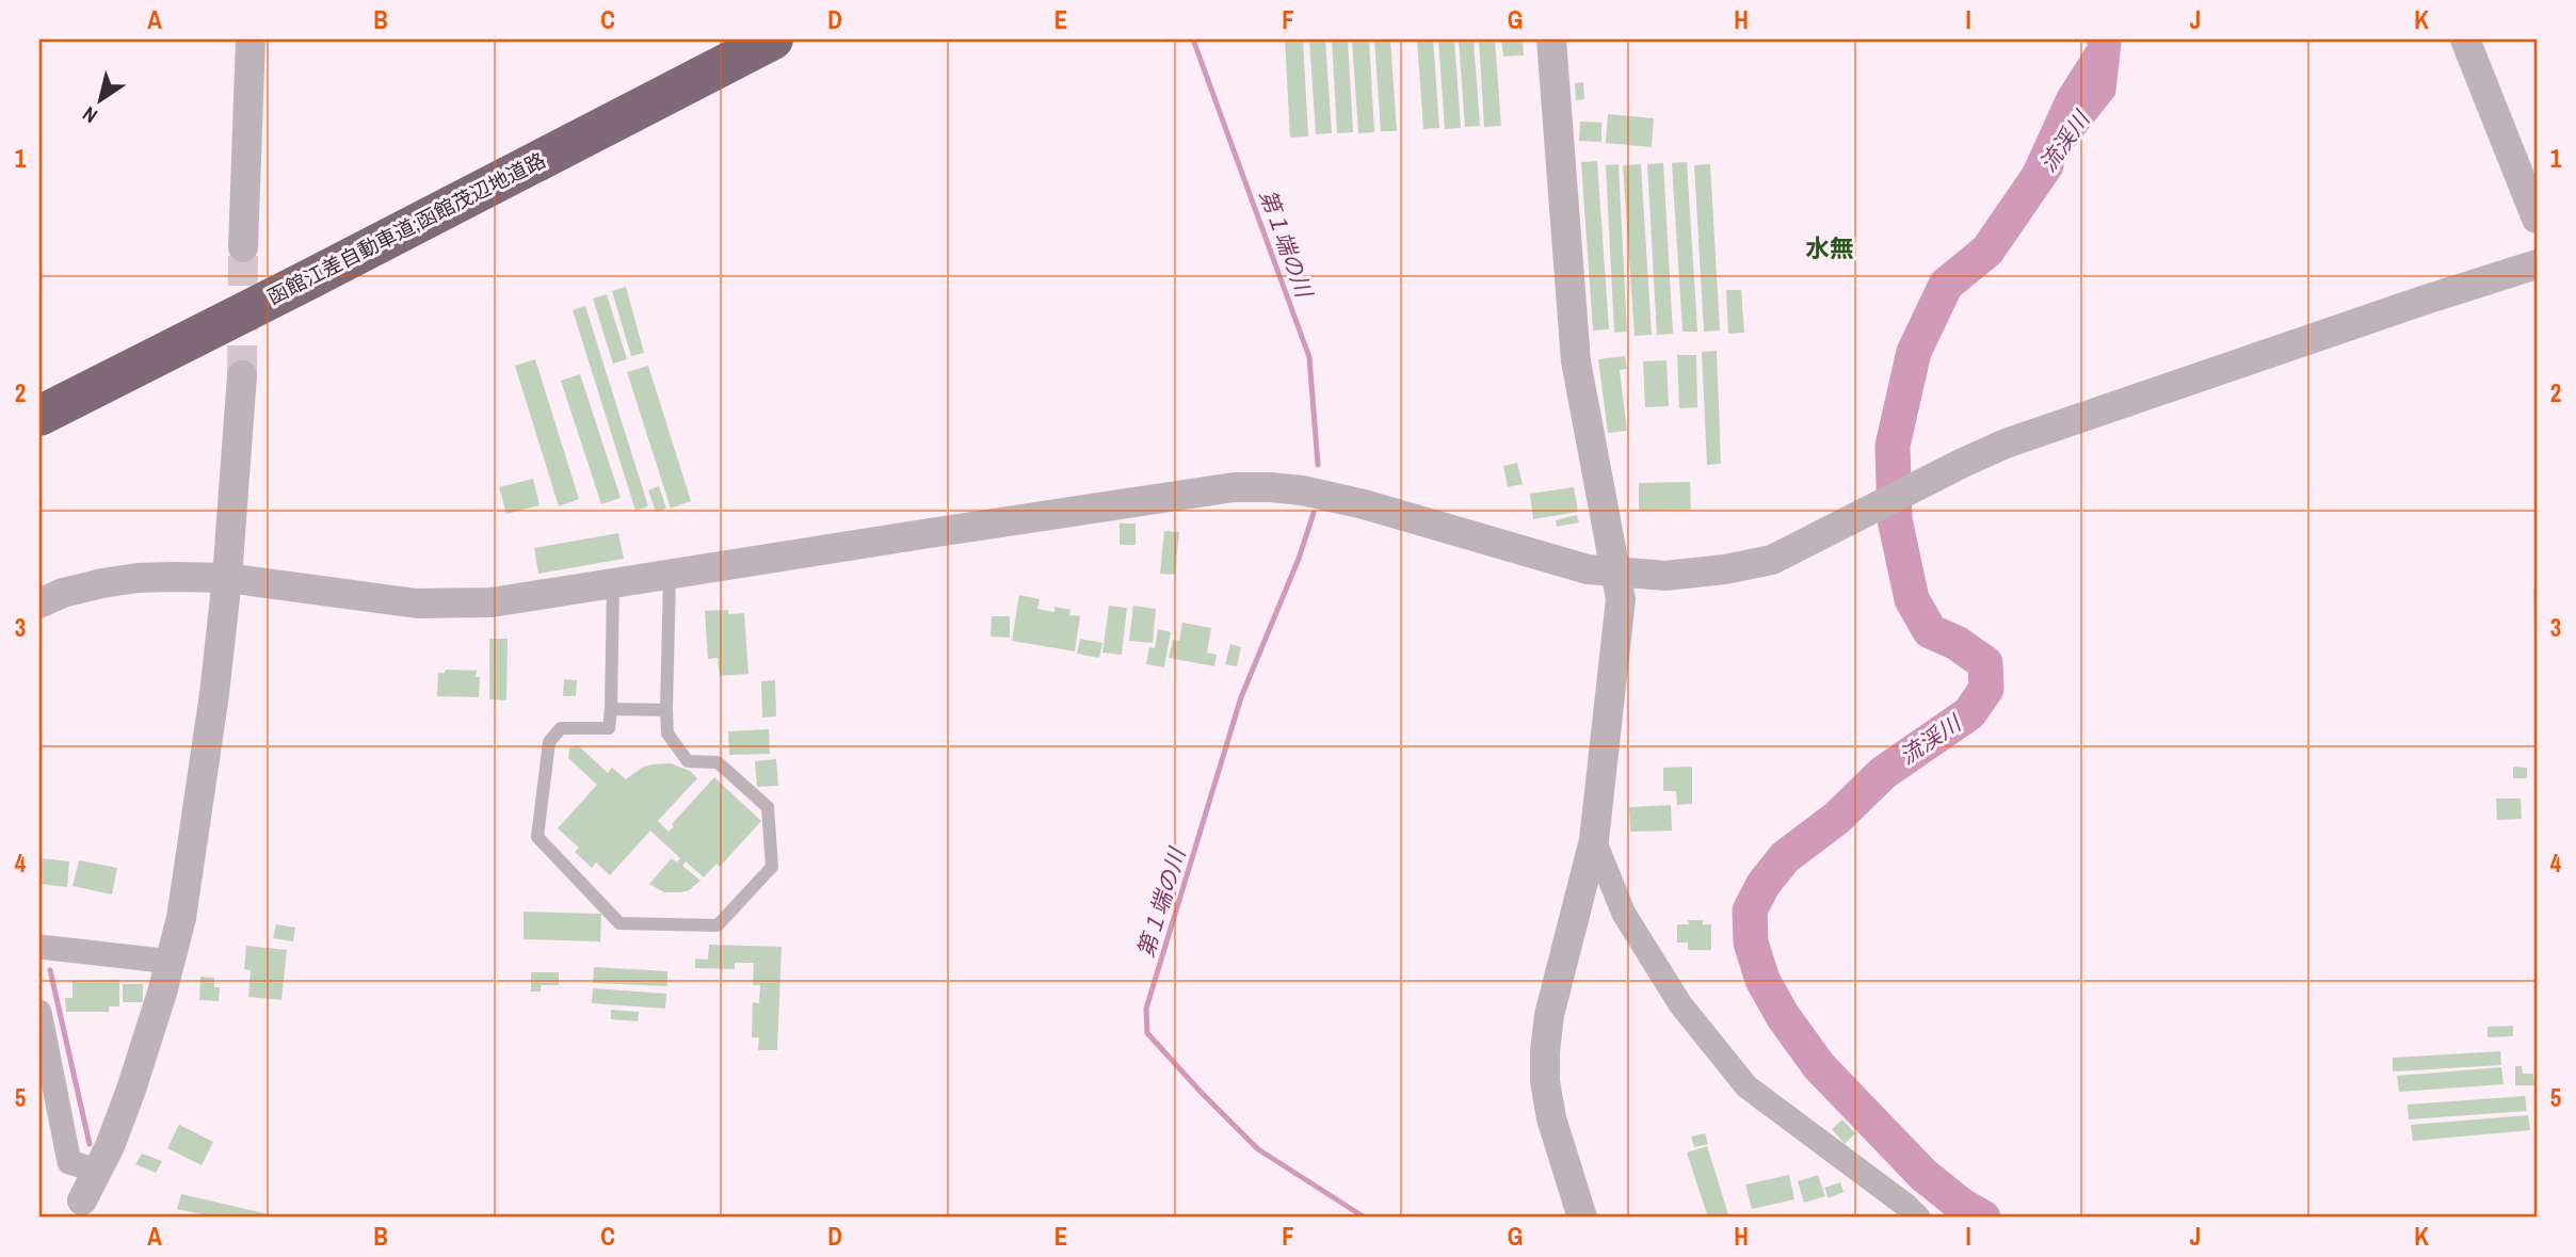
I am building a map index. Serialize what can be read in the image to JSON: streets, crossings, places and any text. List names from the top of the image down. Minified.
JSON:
{"streets":{"highway":["函館江差自動車道;函館茂辺地道路"]},"districts":["水無"],"water":["流渓川","第１端の川"],"north":"bottom left","grid":{"columns":["A","B","C","D","E","F","G","H","I","J","K"],"rows":["1","2","3","4","5"]}}
